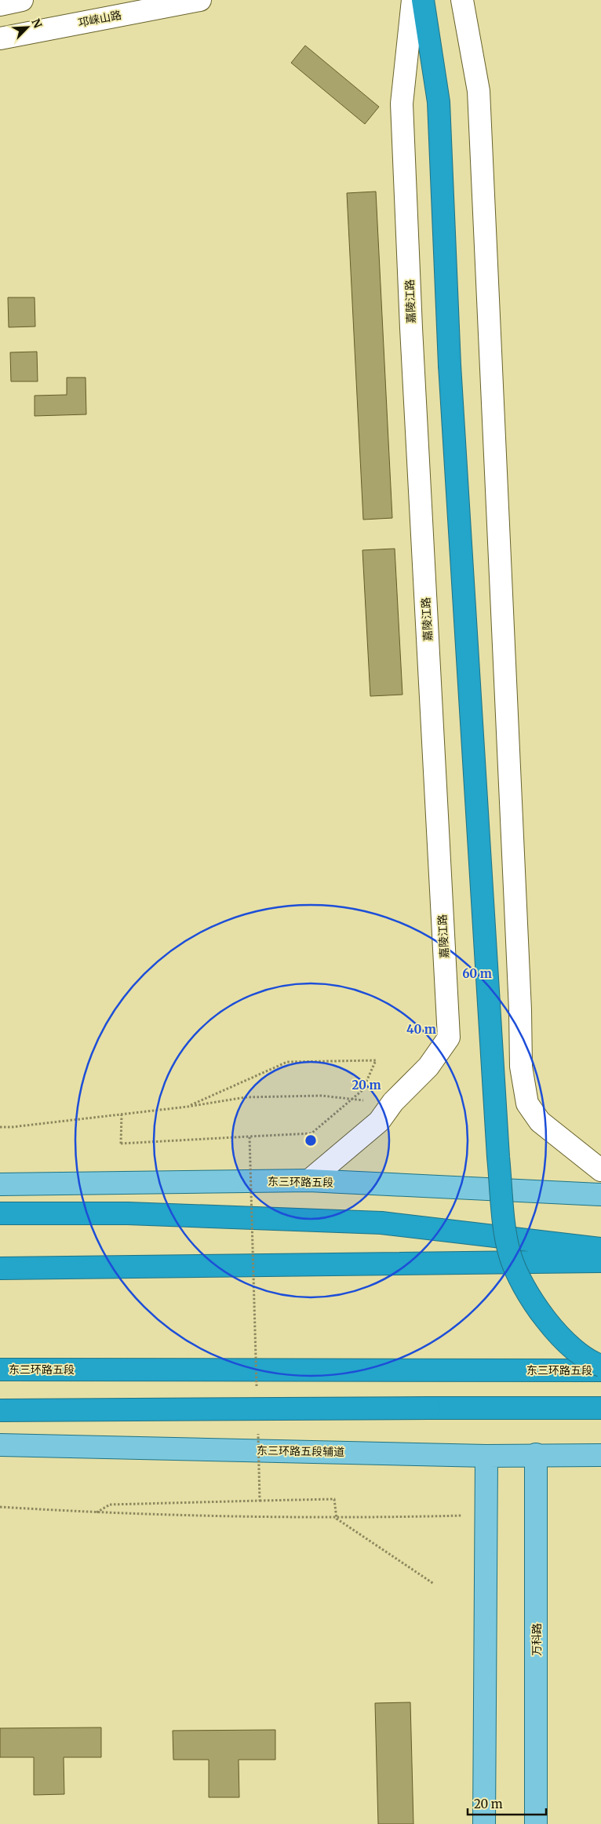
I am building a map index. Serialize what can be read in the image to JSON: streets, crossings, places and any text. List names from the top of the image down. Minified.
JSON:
{"streets":{"highway":["东三环路五段"],"main road":["东三环路五段辅道","万科路"],"street":["邛崃山路","嘉陵江路"]},"crossings":[["嘉陵江路","东三环路五段"],["东三环路五段辅道","万科路"]],"scale_bar":"20 m","north":"top right","rings":["60 m","40 m","20 m"]}
